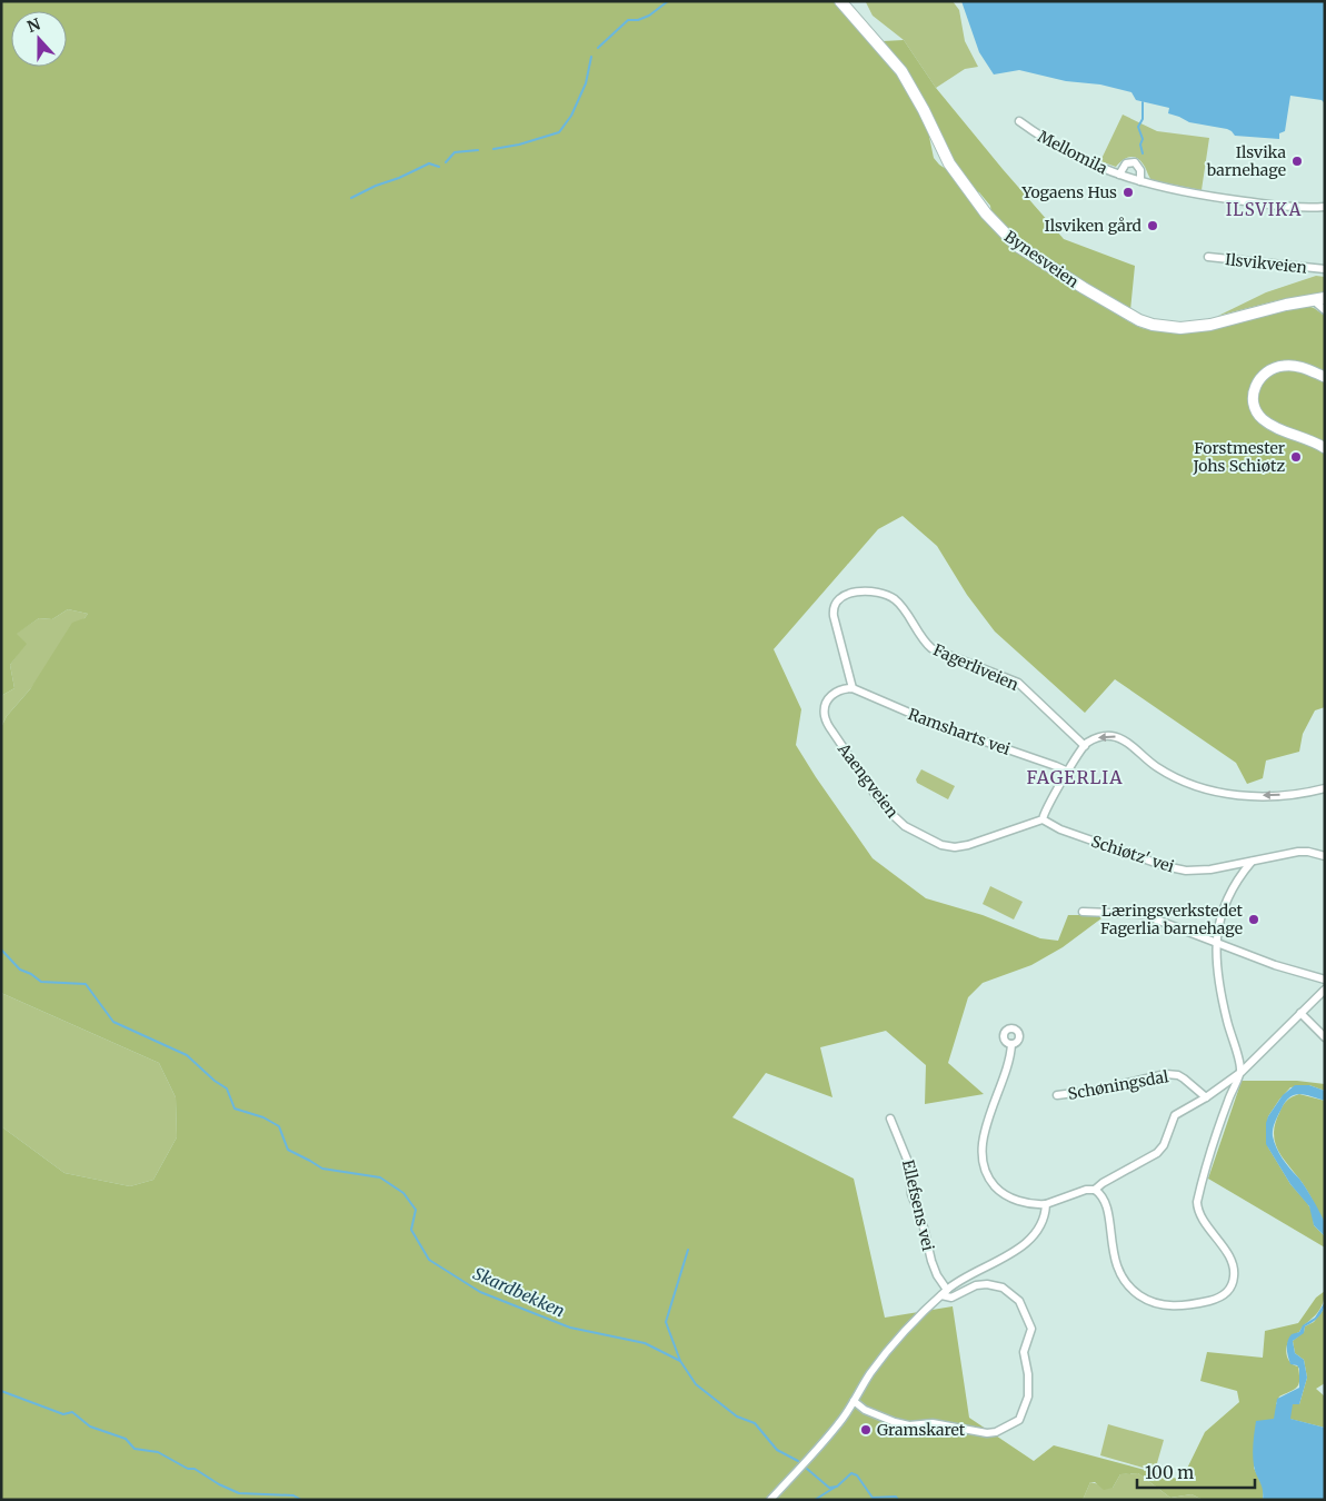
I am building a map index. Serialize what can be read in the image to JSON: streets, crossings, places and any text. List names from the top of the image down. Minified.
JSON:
{"streets":{"main road":["Bynesveien"],"street":["Mellomila","Ilsvikveien","Fagerliveien","Ramsharts vei","Aaengveien","Schiøtz' vei","Schøningsdal","Ellefsens vei"]},"crossings":[["Fagerliveien","Ramsharts vei"],["Fagerliveien","Aaengveien"],["Ramsharts vei","Aaengveien"],["Aaengveien","Schiøtz' vei"]],"districts":["ILSVIKA","FAGERLIA"],"water":["Skardbekken"],"places":["Ilsvika barnehage","Yogaens Hus","Ilsviken gård","Forstmester Johs Schiøtz","Læringsverkstedet Fagerlia barnehage","Gramskaret"],"scale_bar":"100 m","north":"top"}
